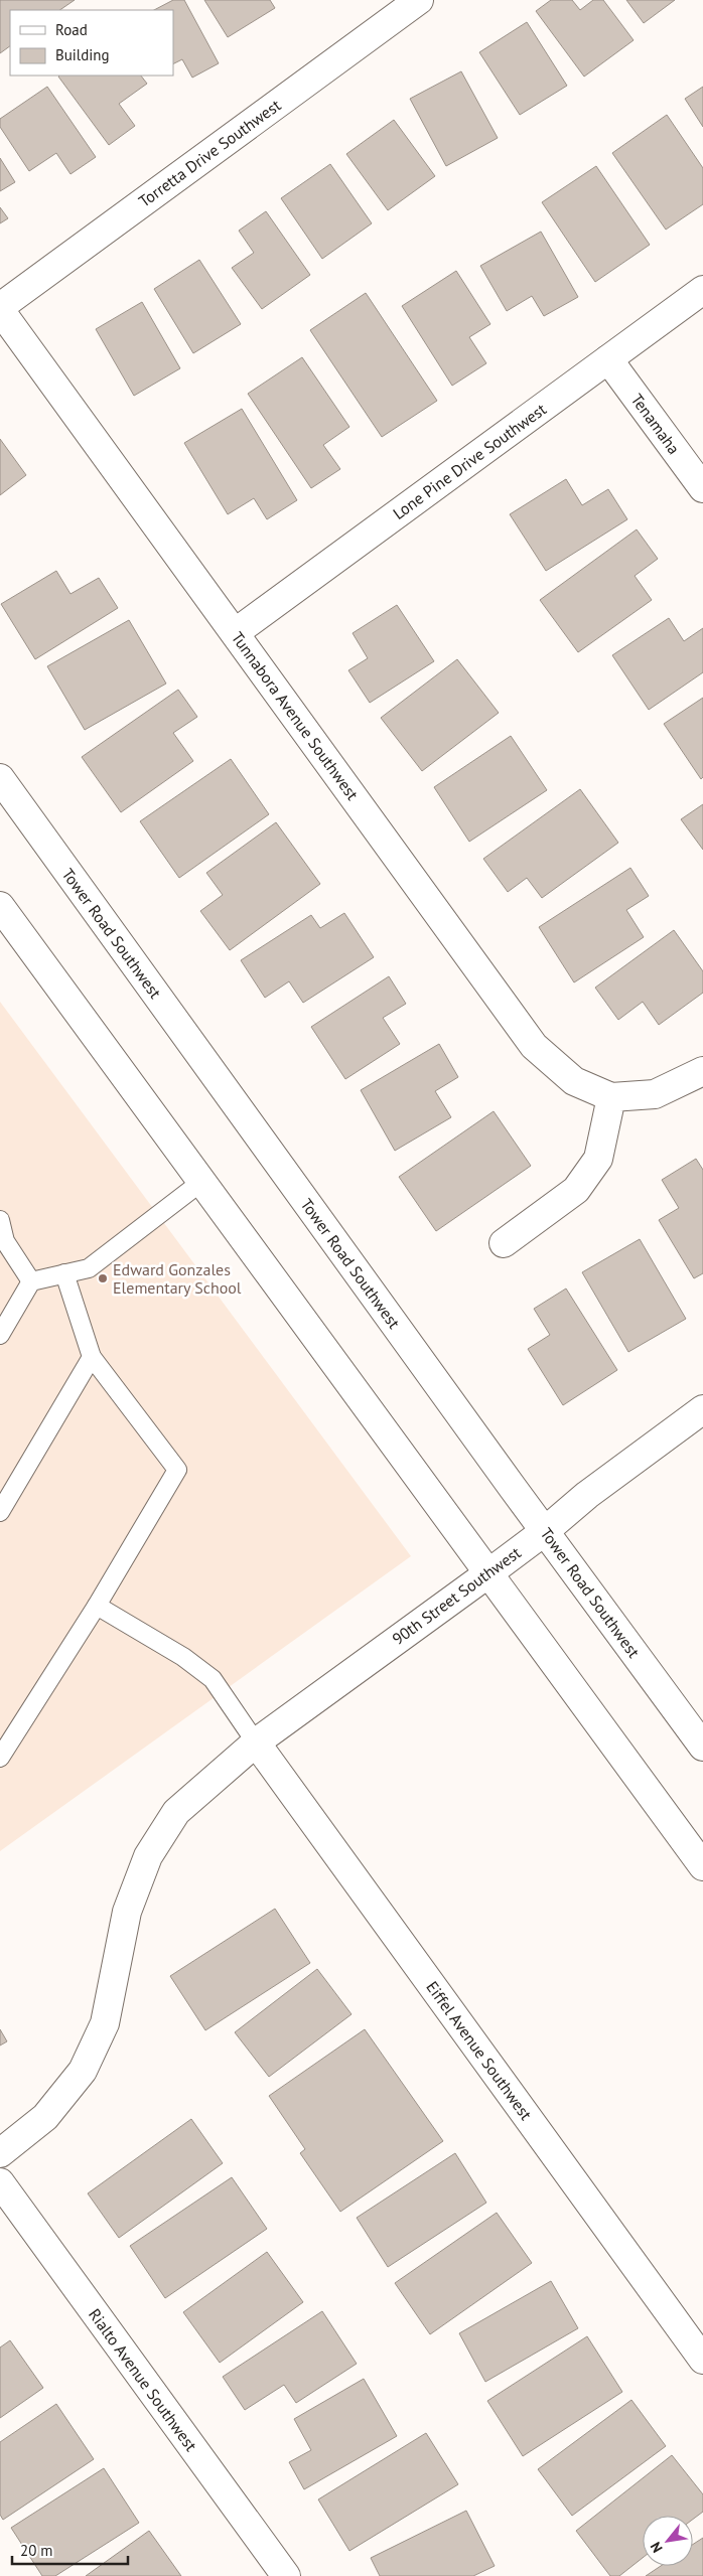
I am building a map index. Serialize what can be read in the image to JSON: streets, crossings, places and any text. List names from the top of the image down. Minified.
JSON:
{"streets":{"street":["Torretta Drive Southwest","Tenamaha","Lone Pine Drive Southwest","Tunnabora Avenue Southwest","Tower Road Southwest","90th Street Southwest","Eiffel Avenue Southwest","Rialto Avenue Southwest"]},"crossings":[["Torretta Drive Southwest","Tunnabora Avenue Southwest"],["Tenamaha","Lone Pine Drive Southwest"],["Lone Pine Drive Southwest","Tunnabora Avenue Southwest"],["Tower Road Southwest","90th Street Southwest"],["90th Street Southwest","Eiffel Avenue Southwest"]],"places":["Edward Gonzales Elementary School"],"legend":["Road","Building"],"scale_bar":"20 m","north":"bottom left"}
